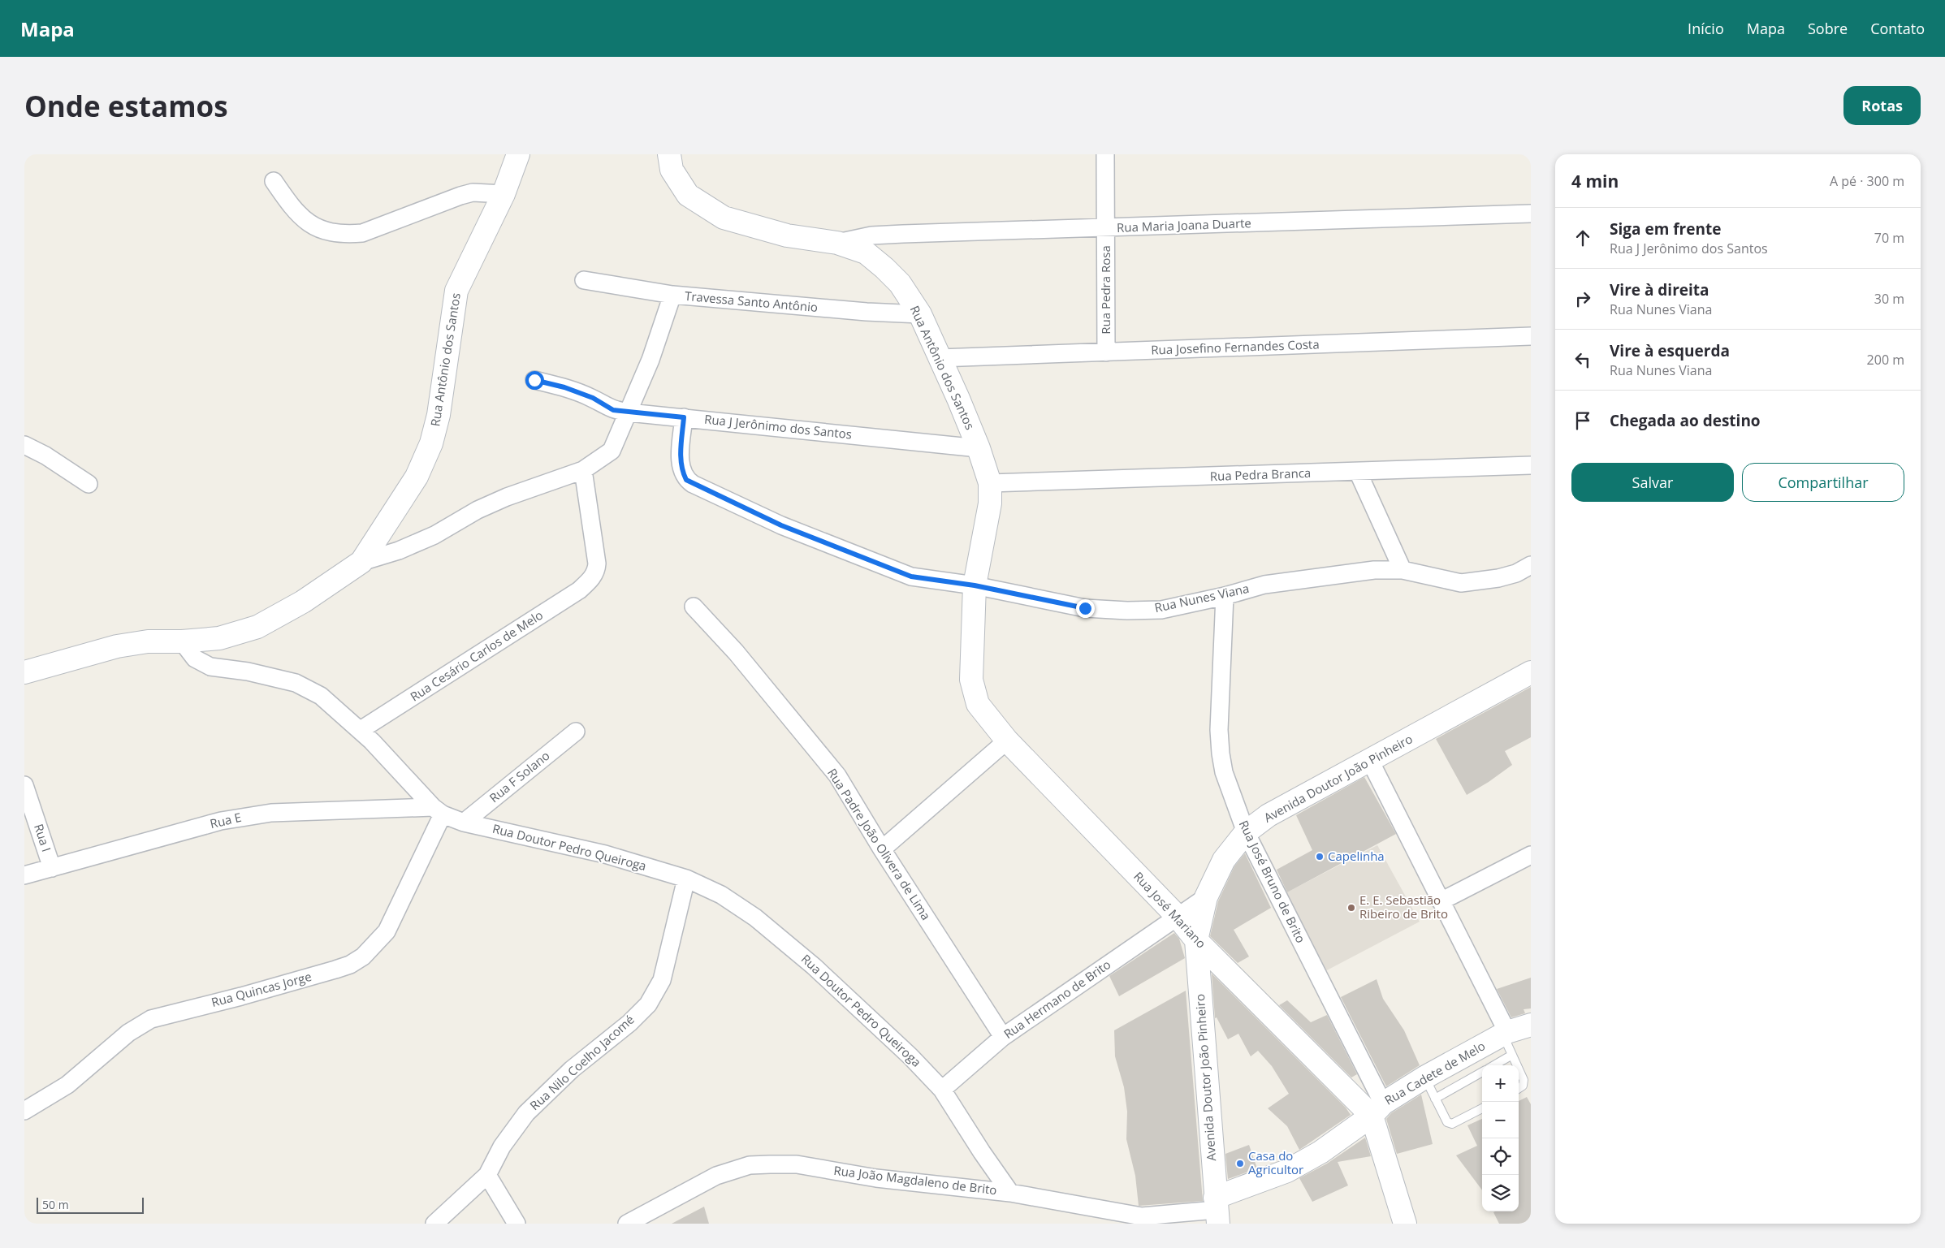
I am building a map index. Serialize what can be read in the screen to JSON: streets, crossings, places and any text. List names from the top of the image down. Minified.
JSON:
{"streets":{"street":["Rua Maria Joana Duarte","Rua Pedra Rosa","Travessa Santo Antônio","Rua Josefino Fernandes Costa","Rua Antônio dos Santos","Rua J Jerônimo dos Santos","Rua Pedra Branca","Rua Nunes Viana","Rua Cesário Carlos de Melo","Rua F Solano","Avenida Doutor João Pinheiro","Rua E","Rua I","Rua Padre João Olivera de Lima","Rua Doutor Pedro Queiroga","Rua José Bruno de Brito","Rua José Mariano","Rua Quincas Jorge","Rua Hermano de Brito","Rua Nilo Coelho Jacomé","Rua Cadete de Melo","Rua João Magdaleno de Brito"]},"crossings":[["Rua Maria Joana Duarte","Rua Pedra Rosa"],["Rua Maria Joana Duarte","Rua Antônio dos Santos"],["Rua Pedra Rosa","Rua Josefino Fernandes Costa"],["Travessa Santo Antônio","Rua Antônio dos Santos"],["Rua Josefino Fernandes Costa","Rua Antônio dos Santos"],["Rua Antônio dos Santos","Rua J Jerônimo dos Santos"],["Rua Antônio dos Santos","Rua Pedra Branca"],["Rua Antônio dos Santos","Rua Nunes Viana"],["Rua Antônio dos Santos","Rua Doutor Pedro Queiroga"],["Rua Antônio dos Santos","Rua José Mariano"],["Rua J Jerônimo dos Santos","Rua Nunes Viana"],["Rua Nunes Viana","Rua José Bruno de Brito"],["Rua Nunes Viana","Rua José Mariano"],["Rua Cesário Carlos de Melo","Rua Doutor Pedro Queiroga"],["Rua F Solano","Rua Doutor Pedro Queiroga"],["Avenida Doutor João Pinheiro","Rua José Bruno de Brito"],["Avenida Doutor João Pinheiro","Rua José Mariano"],["Avenida Doutor João Pinheiro","Rua Hermano de Brito"],["Avenida Doutor João Pinheiro","Rua Cadete de Melo"],["Avenida Doutor João Pinheiro","Rua João Magdaleno de Brito"],["Rua E","Rua I"],["Rua E","Rua Doutor Pedro Queiroga"],["Rua E","Rua Quincas Jorge"],["Rua Padre João Olivera de Lima","Rua Hermano de Brito"],["Rua Doutor Pedro Queiroga","Rua Quincas Jorge"],["Rua Doutor Pedro Queiroga","Rua Hermano de Brito"],["Rua Doutor Pedro Queiroga","Rua Nilo Coelho Jacomé"],["Rua Doutor Pedro Queiroga","Rua João Magdaleno de Brito"],["Rua José Bruno de Brito","Rua José Mariano"],["Rua José Bruno de Brito","Rua Cadete de Melo"],["Rua José Mariano","Rua Hermano de Brito"],["Rua José Mariano","Rua Cadete de Melo"],["Rua Cadete de Melo","Rua João Magdaleno de Brito"]],"places":["Capelinha","E. E. Sebastião Ribeiro de Brito","Casa do Agricultor"],"scale_bar":"50 m","page":{"header":"Mapa","nav":["Início","Mapa","Sobre","Contato"],"buttons":["Rotas",["Salvar","Compartilhar"]],"title":"Onde estamos","heading":["4 min","A pé · 300 m"],"list":[["Siga em frente","Rua J Jerônimo dos Santos","70 m"],["Vire à direita","Rua Nunes Viana","30 m"],["Vire à esquerda","Rua Nunes Viana","200 m"],"Chegada ao destino"],"map_buttons":["+","−"],"scale":"50 m"}}
